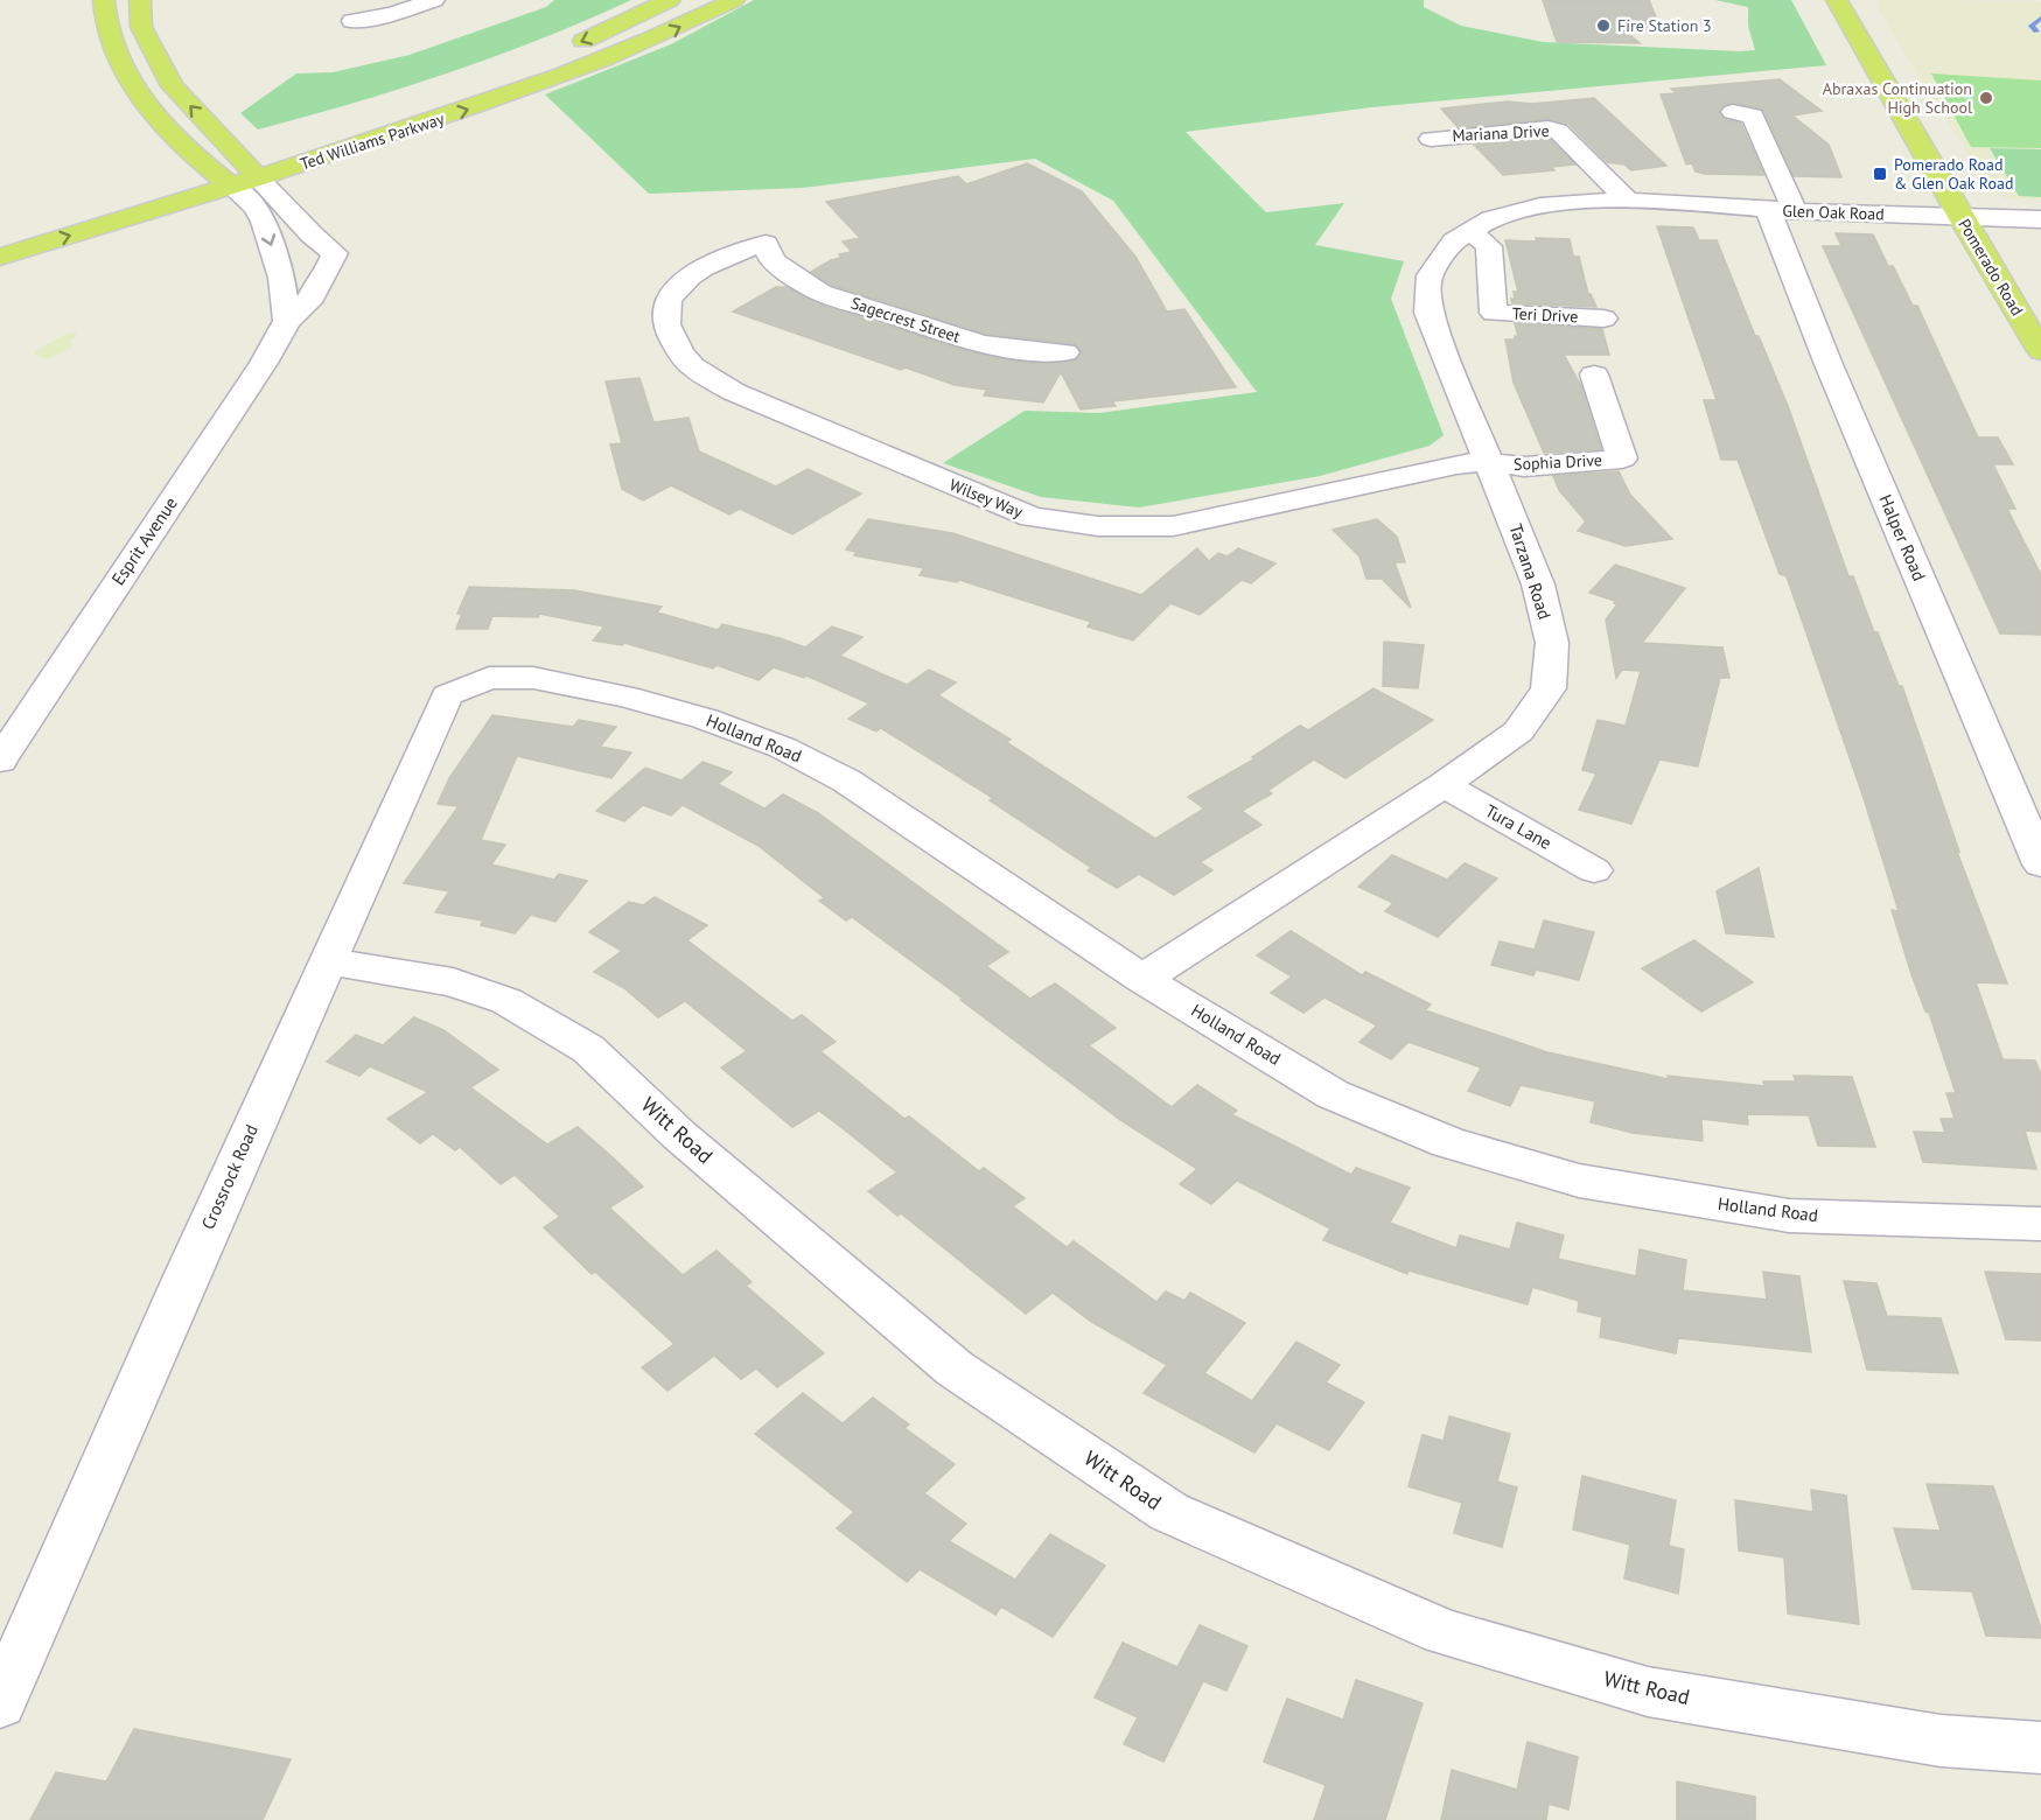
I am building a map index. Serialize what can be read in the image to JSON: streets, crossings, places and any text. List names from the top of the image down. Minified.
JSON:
{"streets":{"main road":["Ted Williams Parkway","Pomerado Road","Esprit Avenue"],"street":["Mariana Drive","Glen Oak Road","Teri Drive","Sagecrest Street","Sophia Drive","Wilsey Way","Halper Road","Tarzana Road","Holland Road","Tura Lane","Witt Road","Crossrock Road"]},"crossings":[["Mariana Drive","Glen Oak Road"],["Mariana Drive","Tarzana Road"],["Ted Williams Parkway","Esprit Avenue"],["Glen Oak Road","Pomerado Road"],["Glen Oak Road","Halper Road"],["Glen Oak Road","Tarzana Road"],["Teri Drive","Tarzana Road"],["Sagecrest Street","Wilsey Way"],["Sophia Drive","Wilsey Way"],["Sophia Drive","Tarzana Road"],["Wilsey Way","Tarzana Road"],["Tarzana Road","Holland Road"],["Tarzana Road","Tura Lane"],["Holland Road","Crossrock Road"],["Witt Road","Crossrock Road"]],"places":{"other":["Fire Station 3","Abraxas Continuation High School"],"transit":["Pomerado Road & Glen Oak Road"]}}
